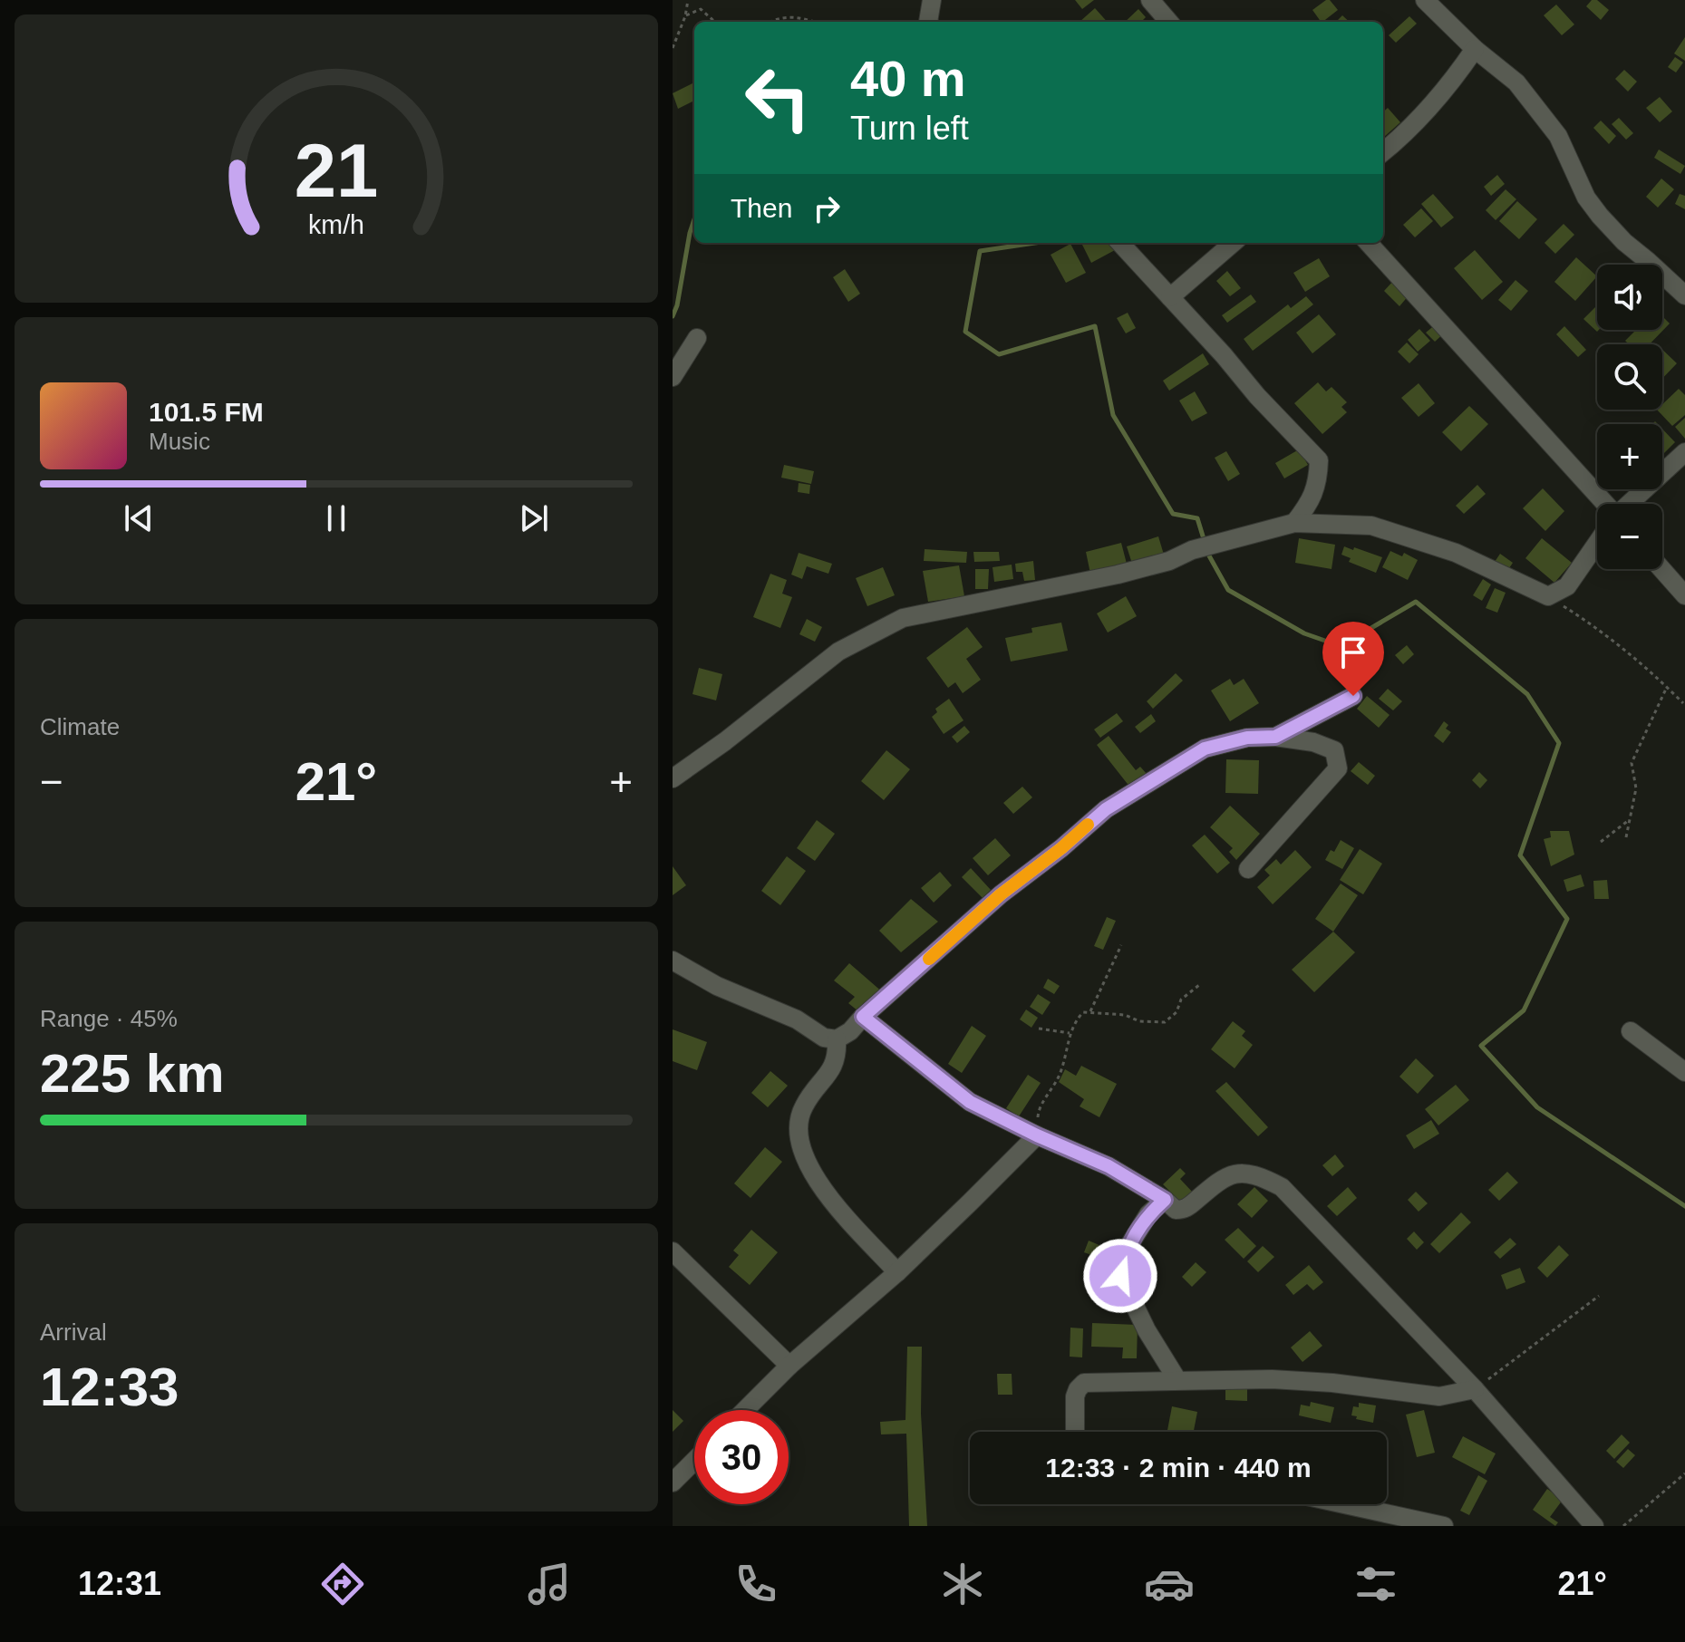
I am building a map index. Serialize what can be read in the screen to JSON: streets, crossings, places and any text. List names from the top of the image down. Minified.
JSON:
{"page":{"turn":["40 m","Turn left"],"then":"Then","map_buttons":["+","−"],"song":["101.5 FM","Music"],"tile":["Climate",["Range · 45%","225 km"],["Arrival","12:33"]],"heat":["−","21°","+"],"limit":"30","trip":"12:33 · 2 min · 440 m","tabs":["12:31","21°"],"gauge":["21","km/h"]}}
